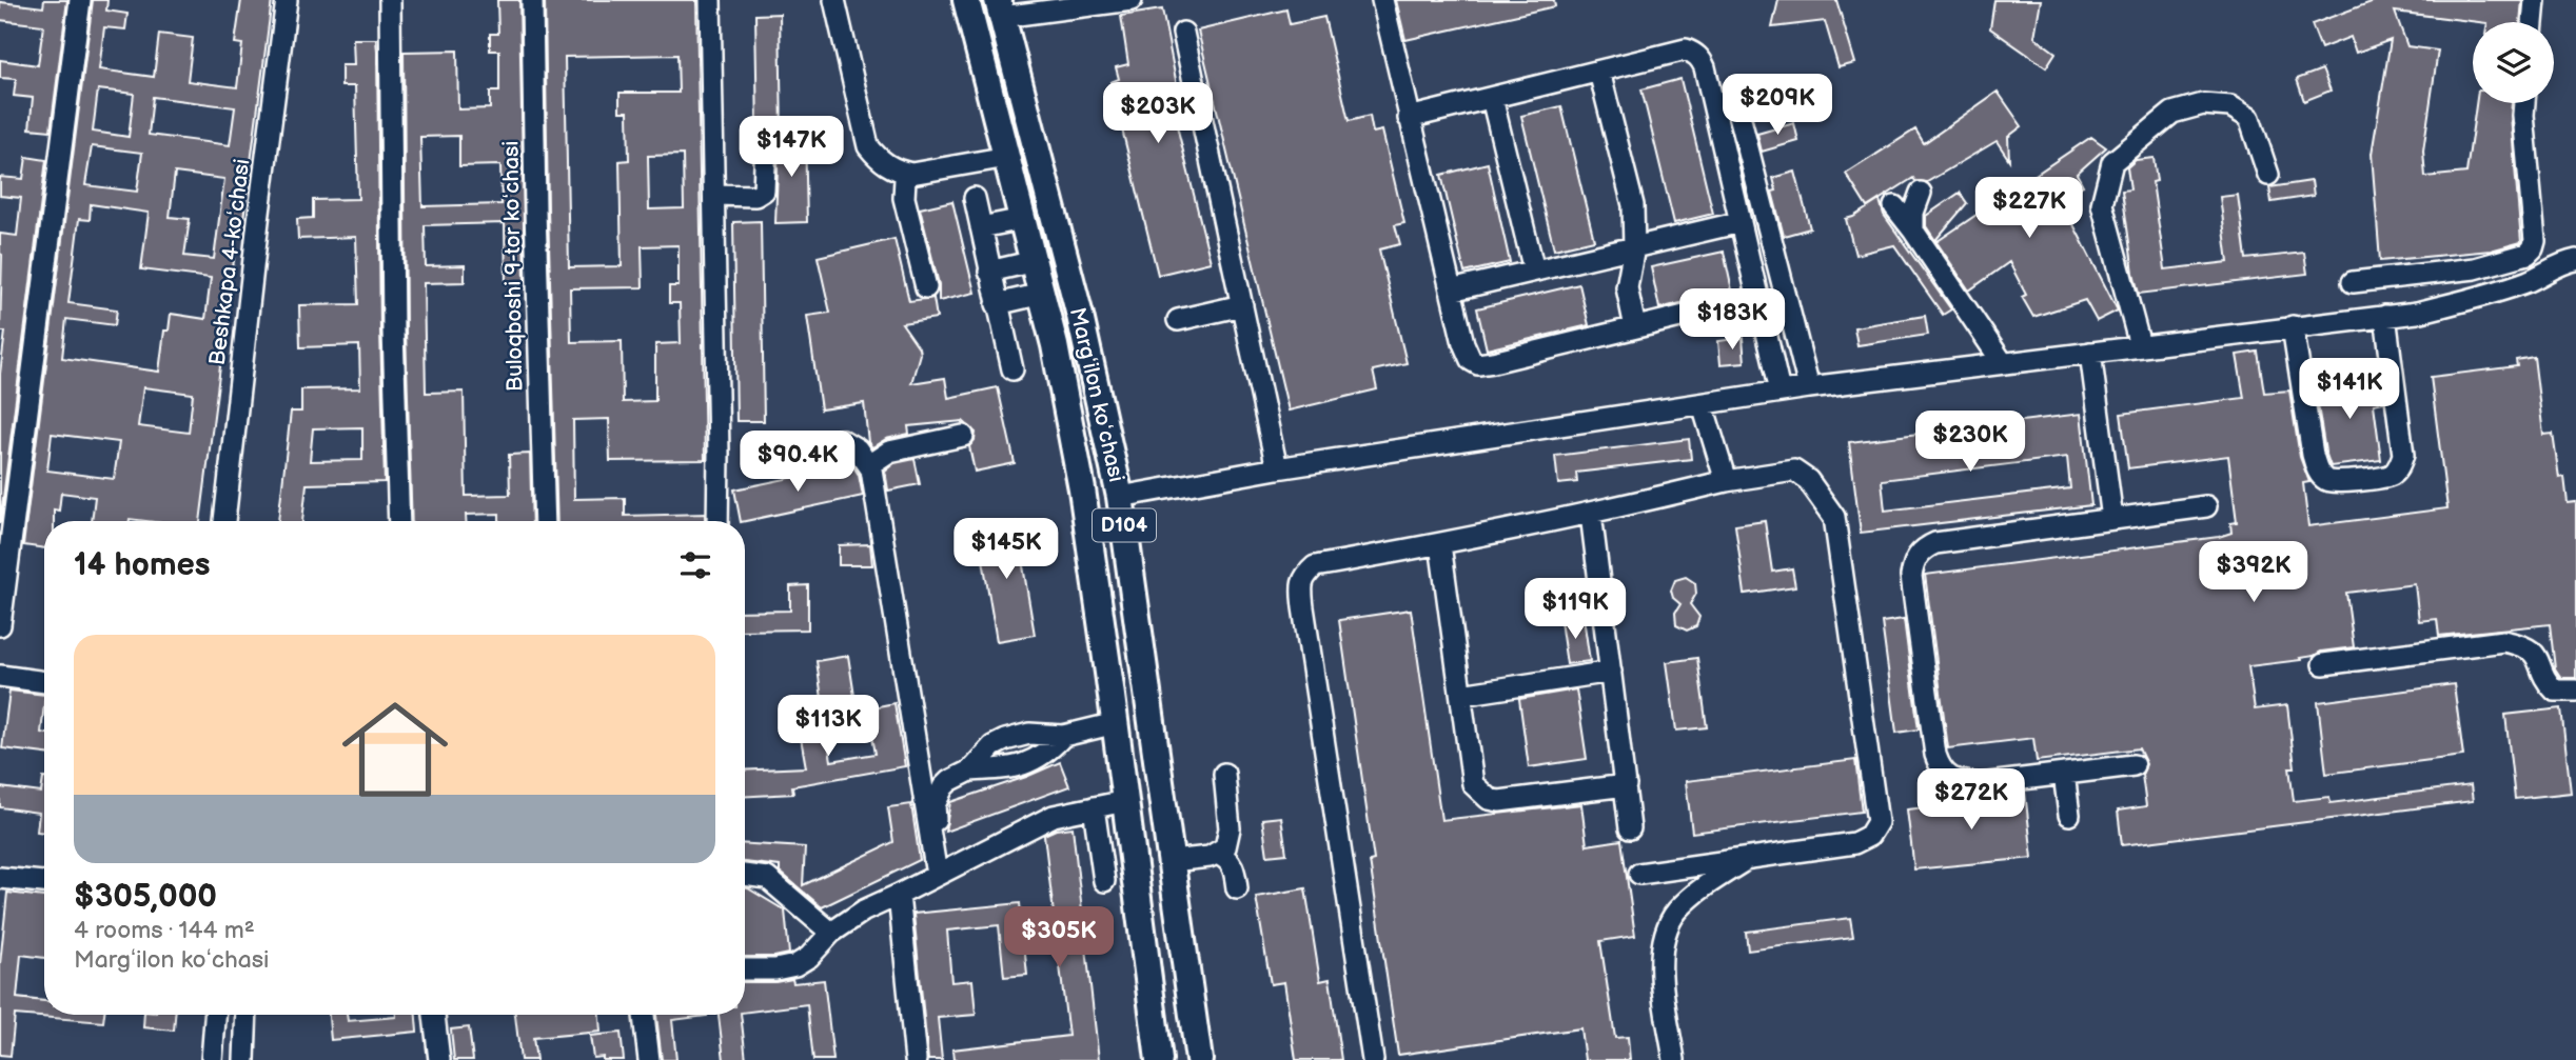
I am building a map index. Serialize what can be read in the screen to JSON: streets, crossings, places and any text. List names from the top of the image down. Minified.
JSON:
{"streets":{"main road":["Margʻilon koʻchasi","D104"],"street":["Beshkapa 4-koʻchasi","Buloqboshi 9-tor koʻchasi"]},"page":{"price":["$209K","$203K","$147K","$227K","$183K","$141K","$230K","$90.4K","$145K","$392K","$119K","$113K","$272K","$305K"],"heading":"14 homes","list":[{"name":"$305,000","note":"4 rooms · 144 m² · Margʻilon koʻchasi"}]}}
